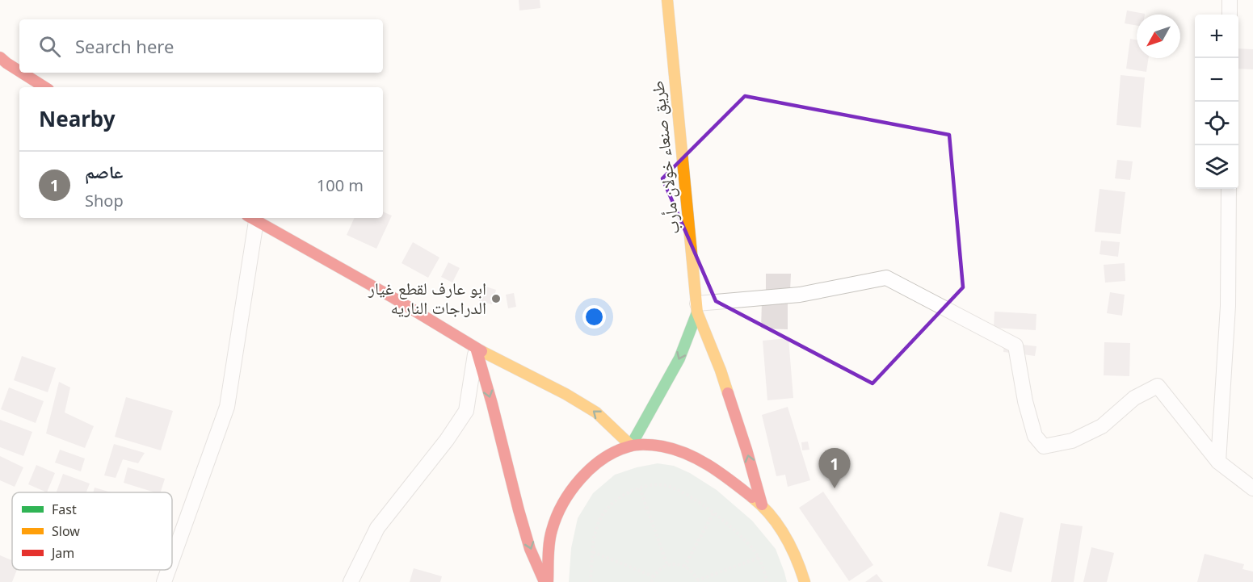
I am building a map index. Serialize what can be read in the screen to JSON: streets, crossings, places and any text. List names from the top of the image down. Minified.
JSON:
{"streets":{"main road":["طريق صنعاء خولان مأرب"]},"places":["ابو عارف لقطع غيار الدراجات الناريه"],"legend":["Fast","Slow","Jam"],"north":"bottom left","page":{"map_buttons":["+","−"],"search":"Search here","heading":"Nearby","list":[{"mark":"1","name":"عاصم","note":"Shop","value":"100 m"}],"pins":"1"}}
